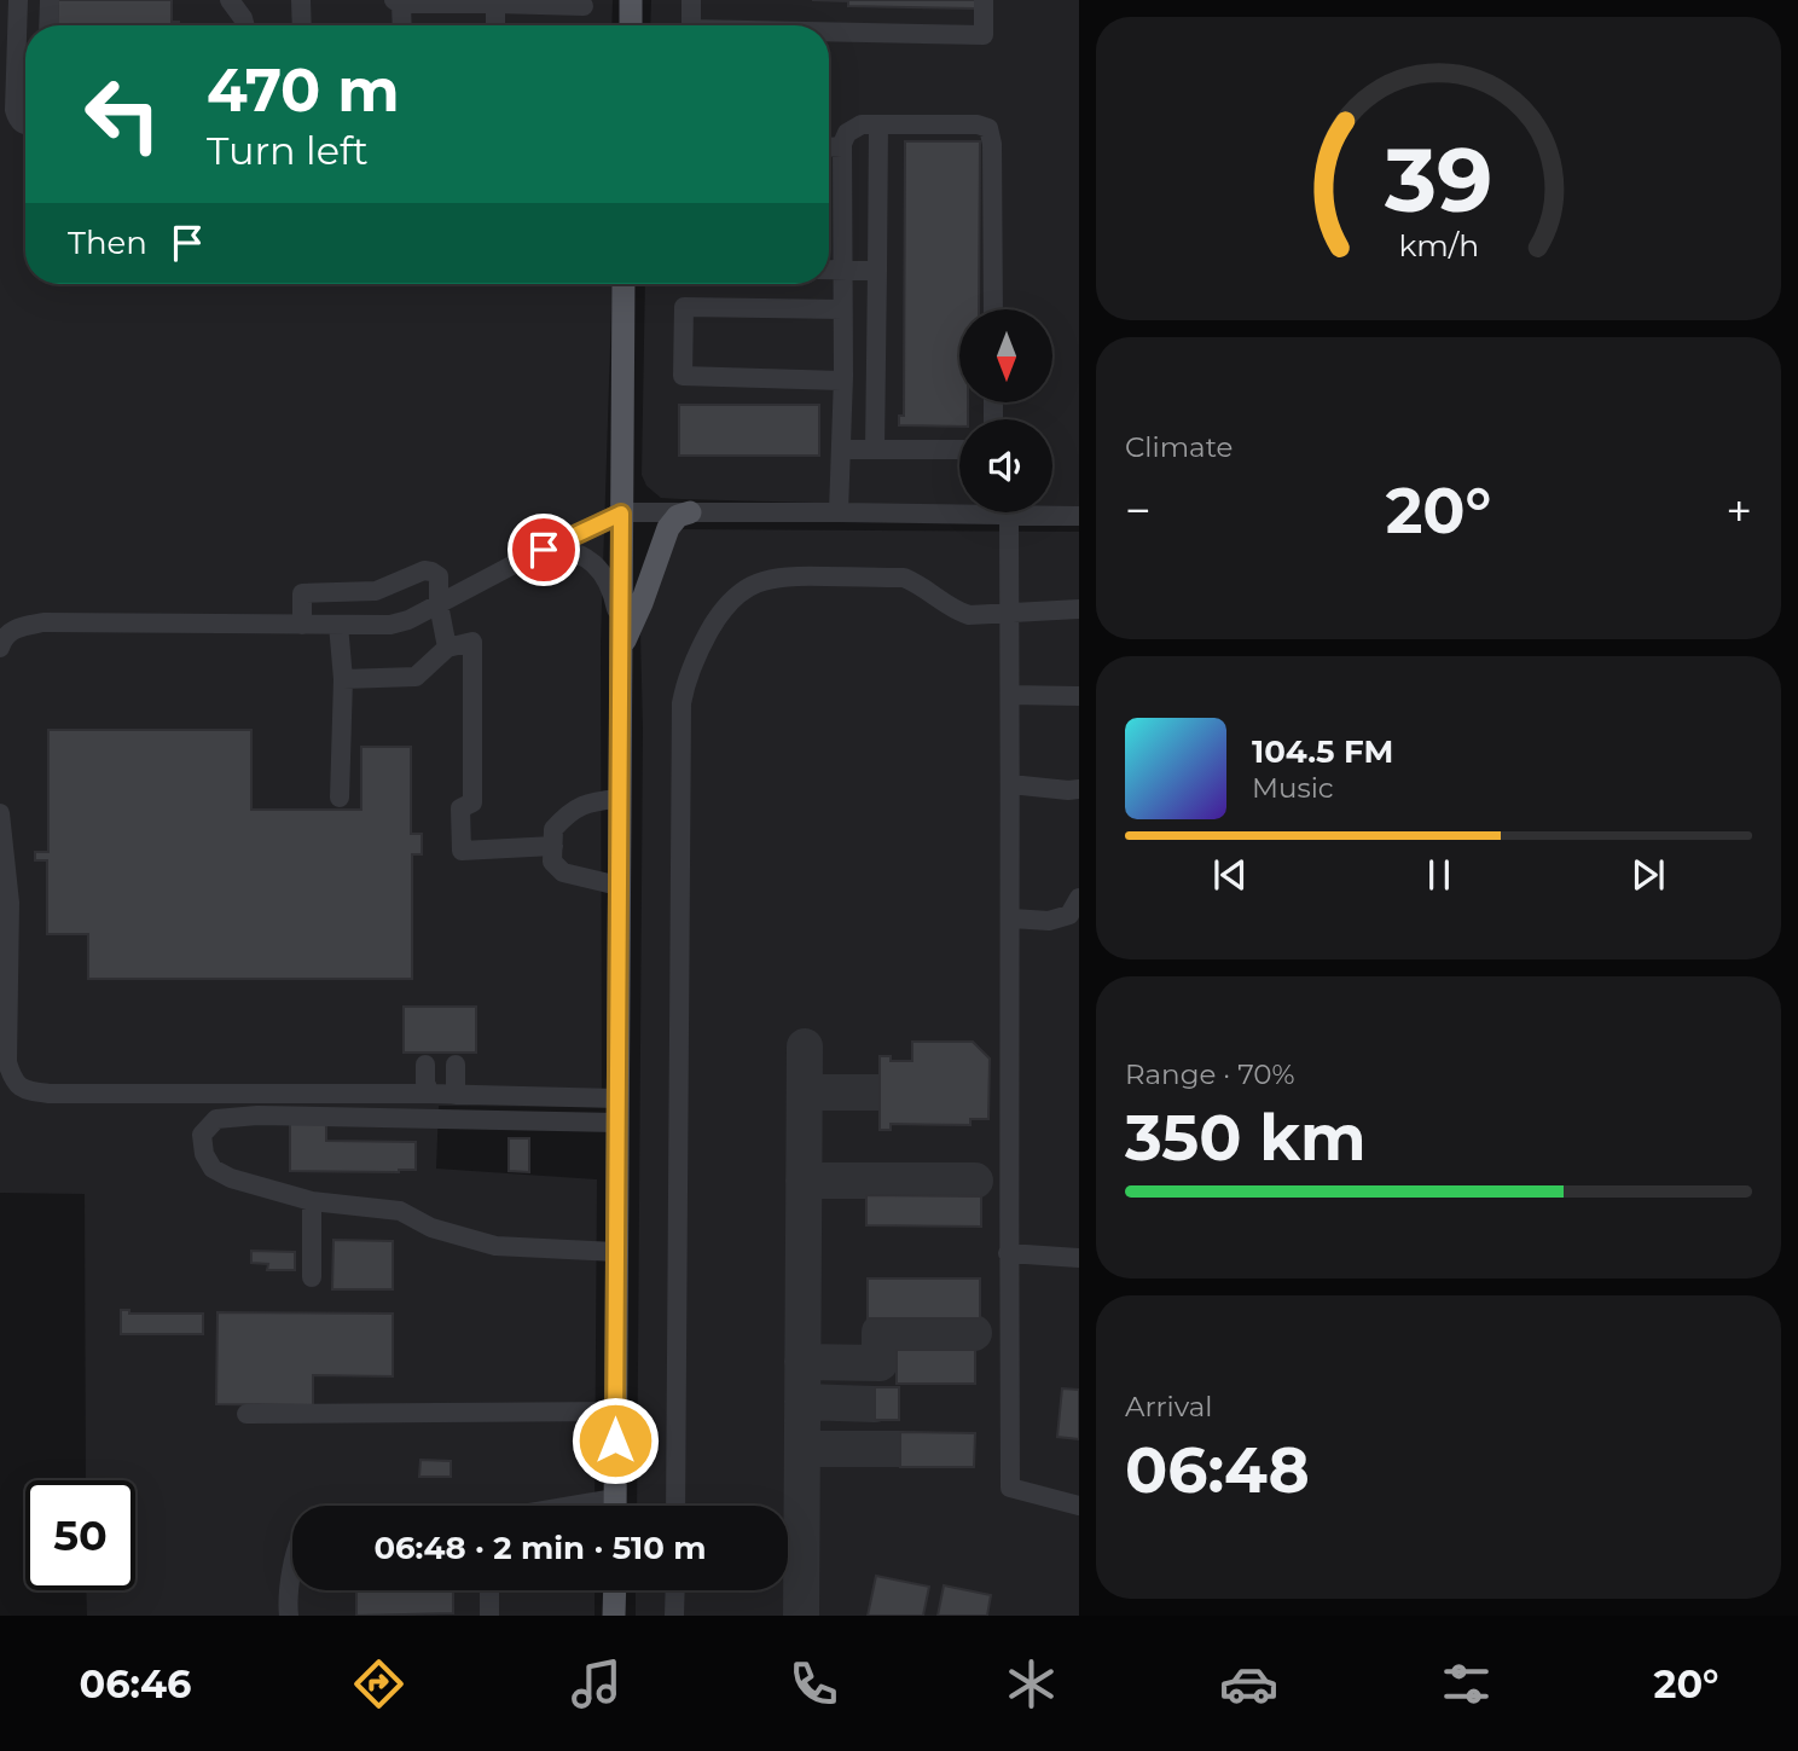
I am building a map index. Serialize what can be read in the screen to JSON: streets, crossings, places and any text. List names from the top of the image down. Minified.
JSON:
{"north":"bottom","page":{"turn":["470 m","Turn left"],"then":"Then","tile":["Climate",["Range · 70%","350 km"],["Arrival","06:48"]],"heat":["−","20°","+"],"song":["104.5 FM","Music"],"limit":"50","trip":"06:48 · 2 min · 510 m","tabs":["06:46","20°"],"gauge":["39","km/h"]}}
